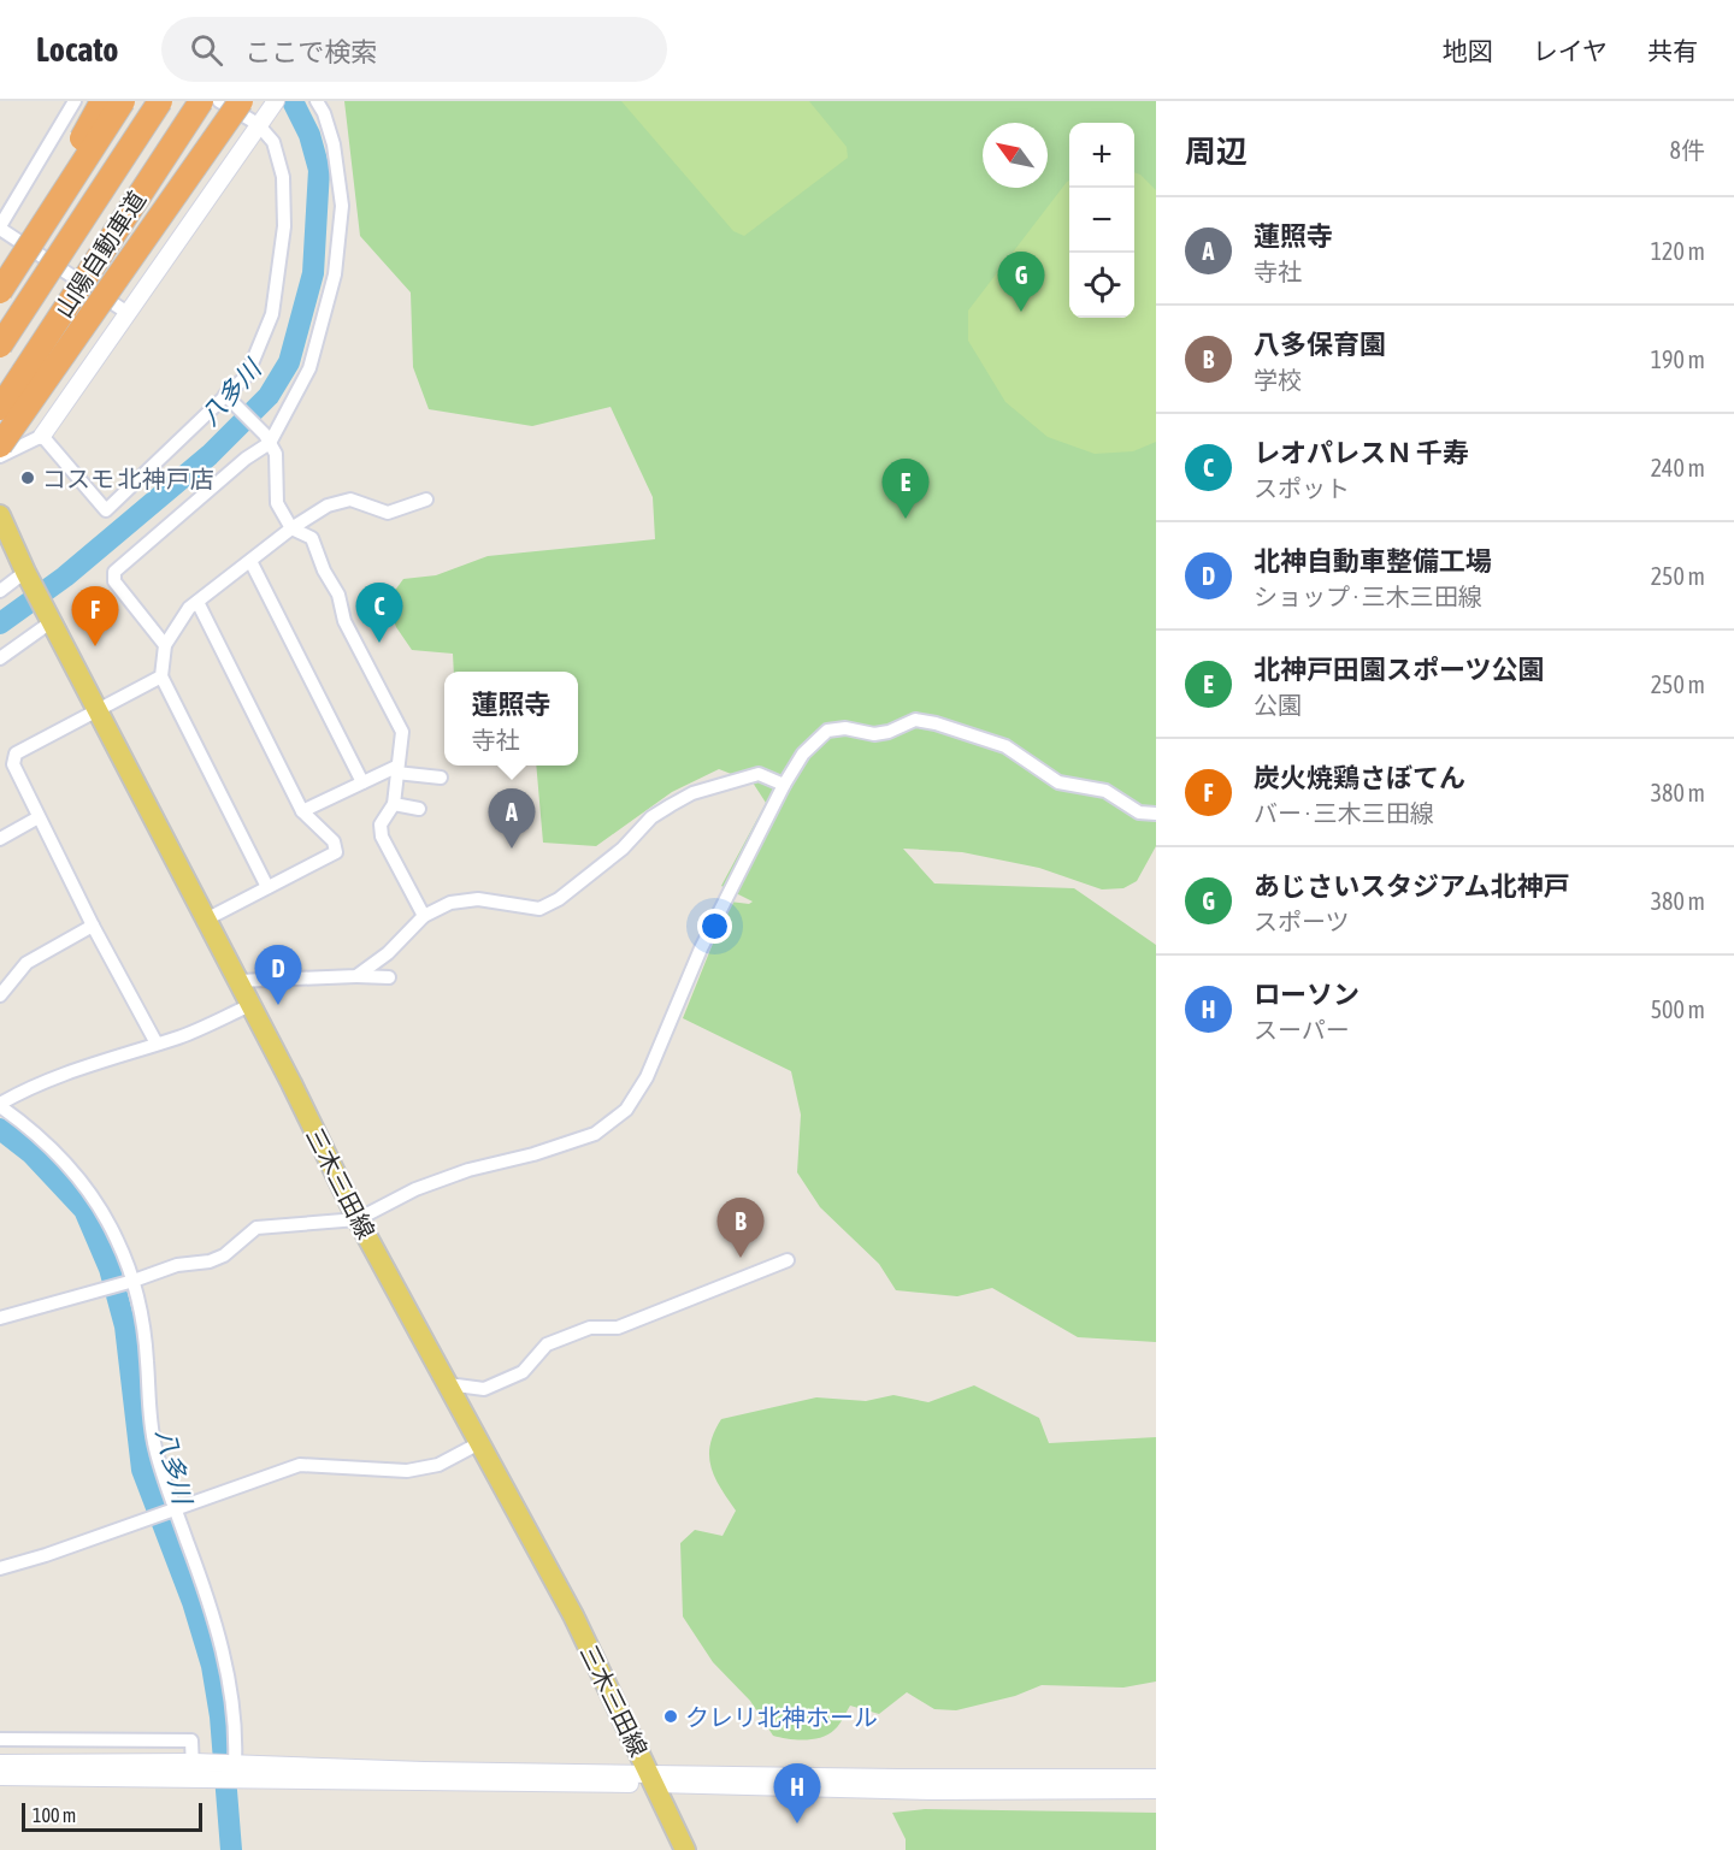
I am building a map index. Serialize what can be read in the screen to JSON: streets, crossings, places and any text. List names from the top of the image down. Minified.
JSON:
{"streets":{"highway":["山陽自動車道"],"main road":["三木三田線"]},"water":["八多川"],"places":["コスモ 北神戸店","クレリ北神ホール"],"scale_bar":"100 m","north":"top left","page":{"header":"Locato","search":"ここで検索","nav":["地図","レイヤ","共有"],"heading":["周辺","8件"],"map_buttons":["+","−"],"list":[{"mark":"A","name":"蓮照寺","note":"寺社","value":"120 m"},{"mark":"B","name":"八多保育園","note":"学校","value":"190 m"},{"mark":"C","name":"レオパレスＮ 千寿","note":"スポット","value":"240 m"},{"mark":"D","name":"北神自動車整備工場","note":"ショップ · 三木三田線","value":"250 m"},{"mark":"E","name":"北神戸田園スポーツ公園","note":"公園","value":"250 m"},{"mark":"F","name":"炭火焼鶏さぼてん","note":"バー · 三木三田線","value":"380 m"},{"mark":"G","name":"あじさいスタジアム北神戸","note":"スポーツ","value":"380 m"},{"mark":"H","name":"ローソン","note":"スーパー","value":"500 m"}],"pins":["G","E","C","F","A","D","B","H"],"popup":["蓮照寺","寺社"],"scale":"100 m"}}
